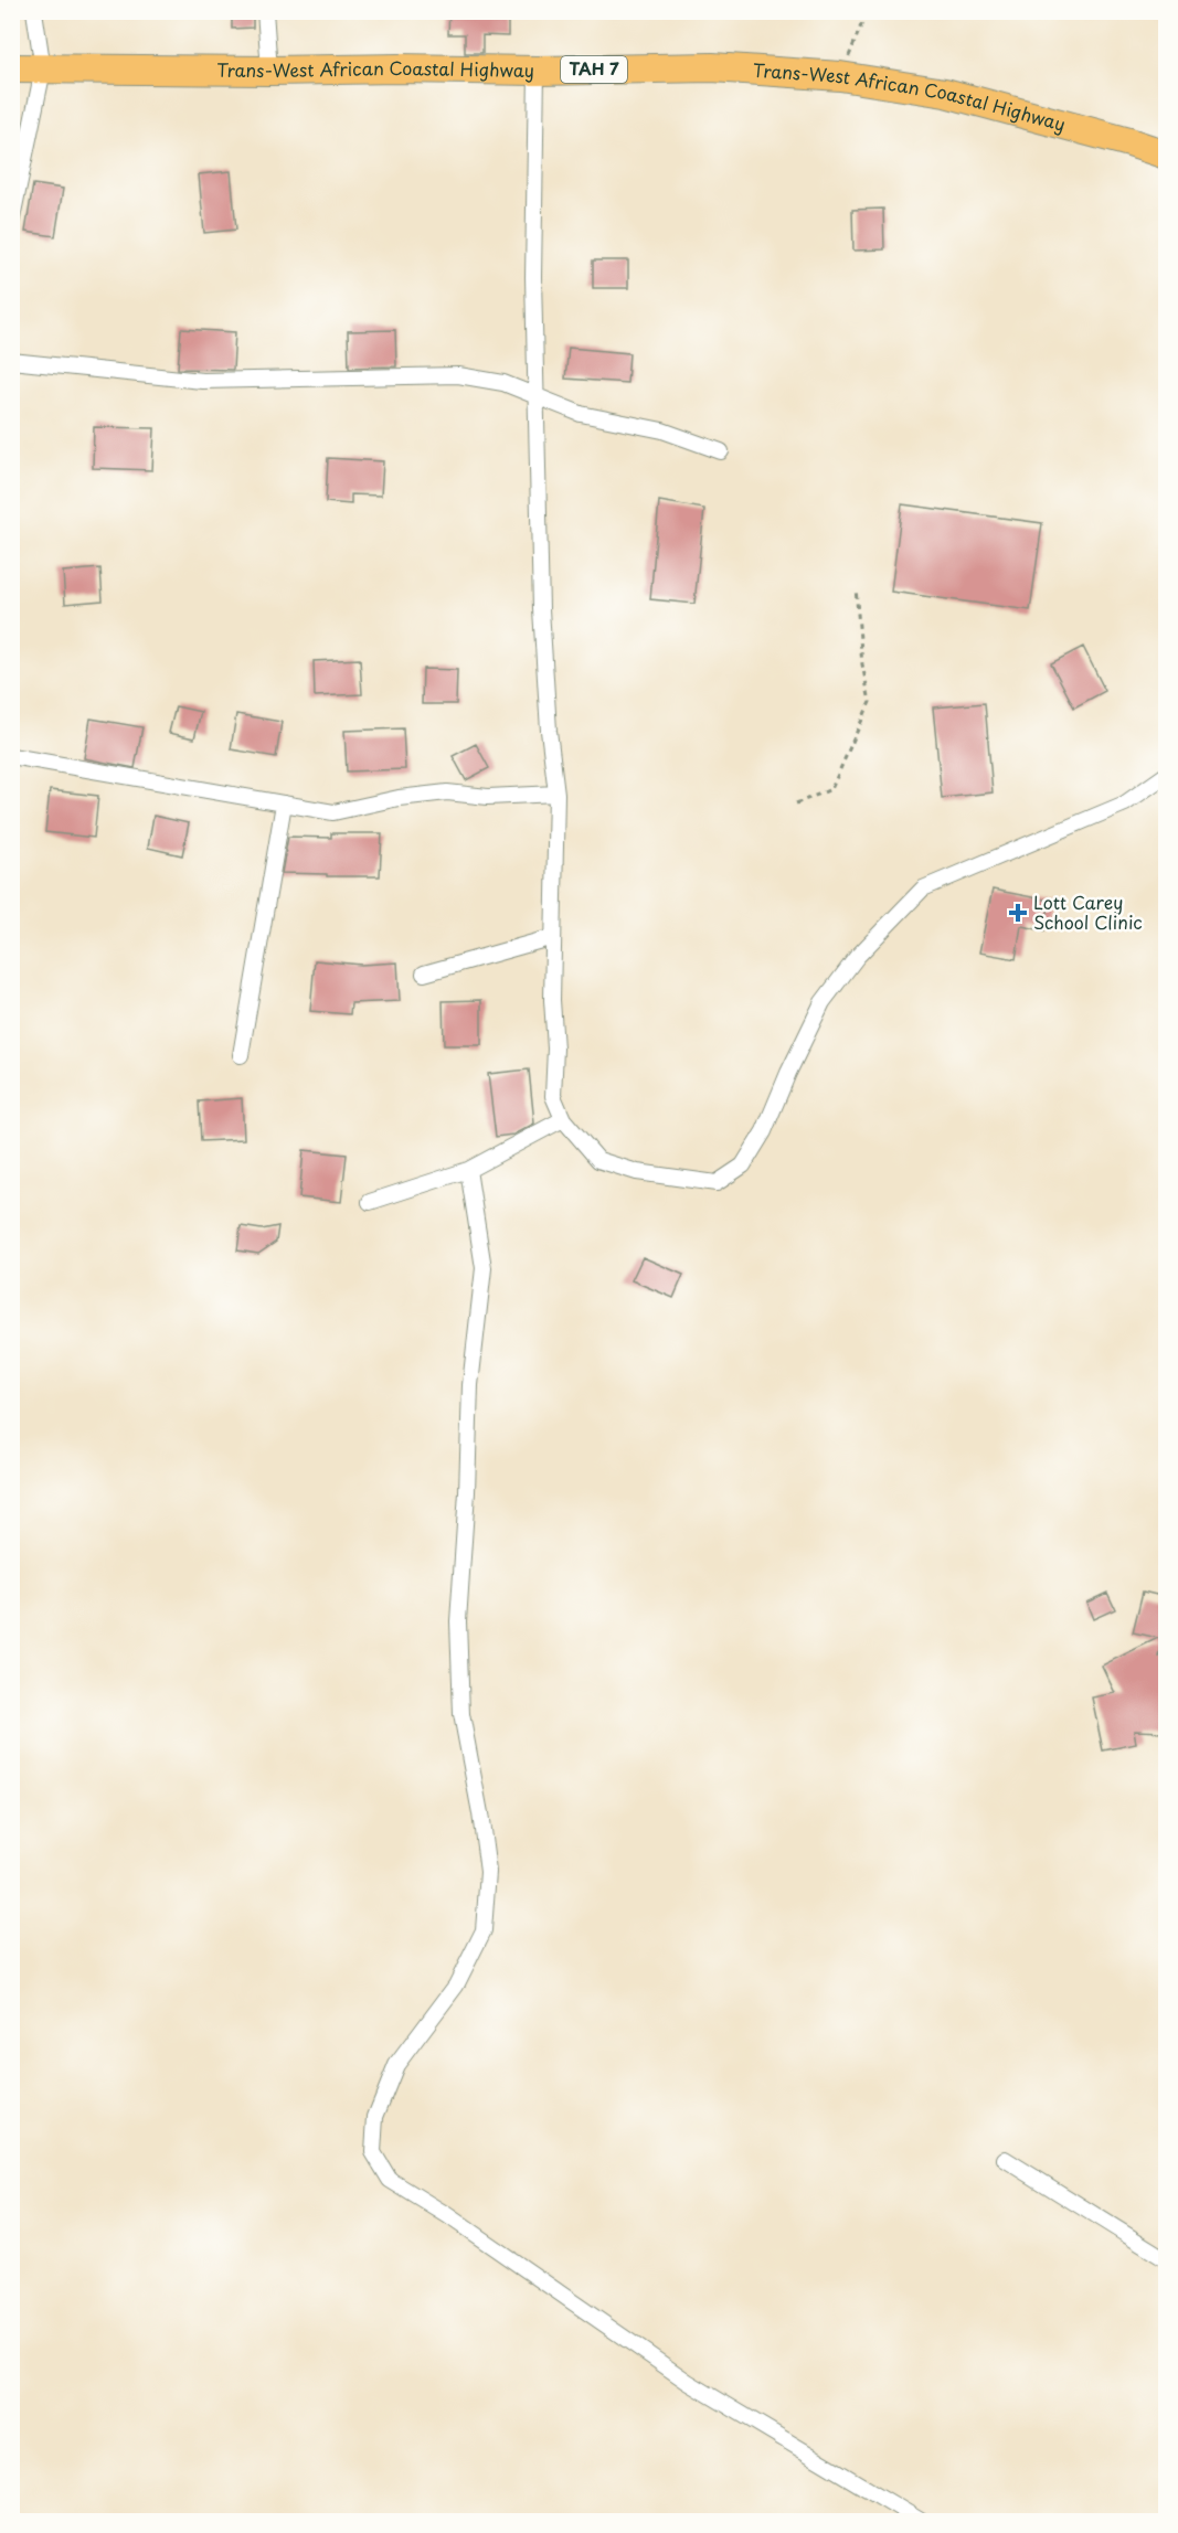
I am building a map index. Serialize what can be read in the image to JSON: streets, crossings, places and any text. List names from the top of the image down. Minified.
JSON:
{"streets":{"highway":["TAH 7","Trans-West African Coastal Highway"]},"places":{"health":["Lott Carey School Clinic"]}}
